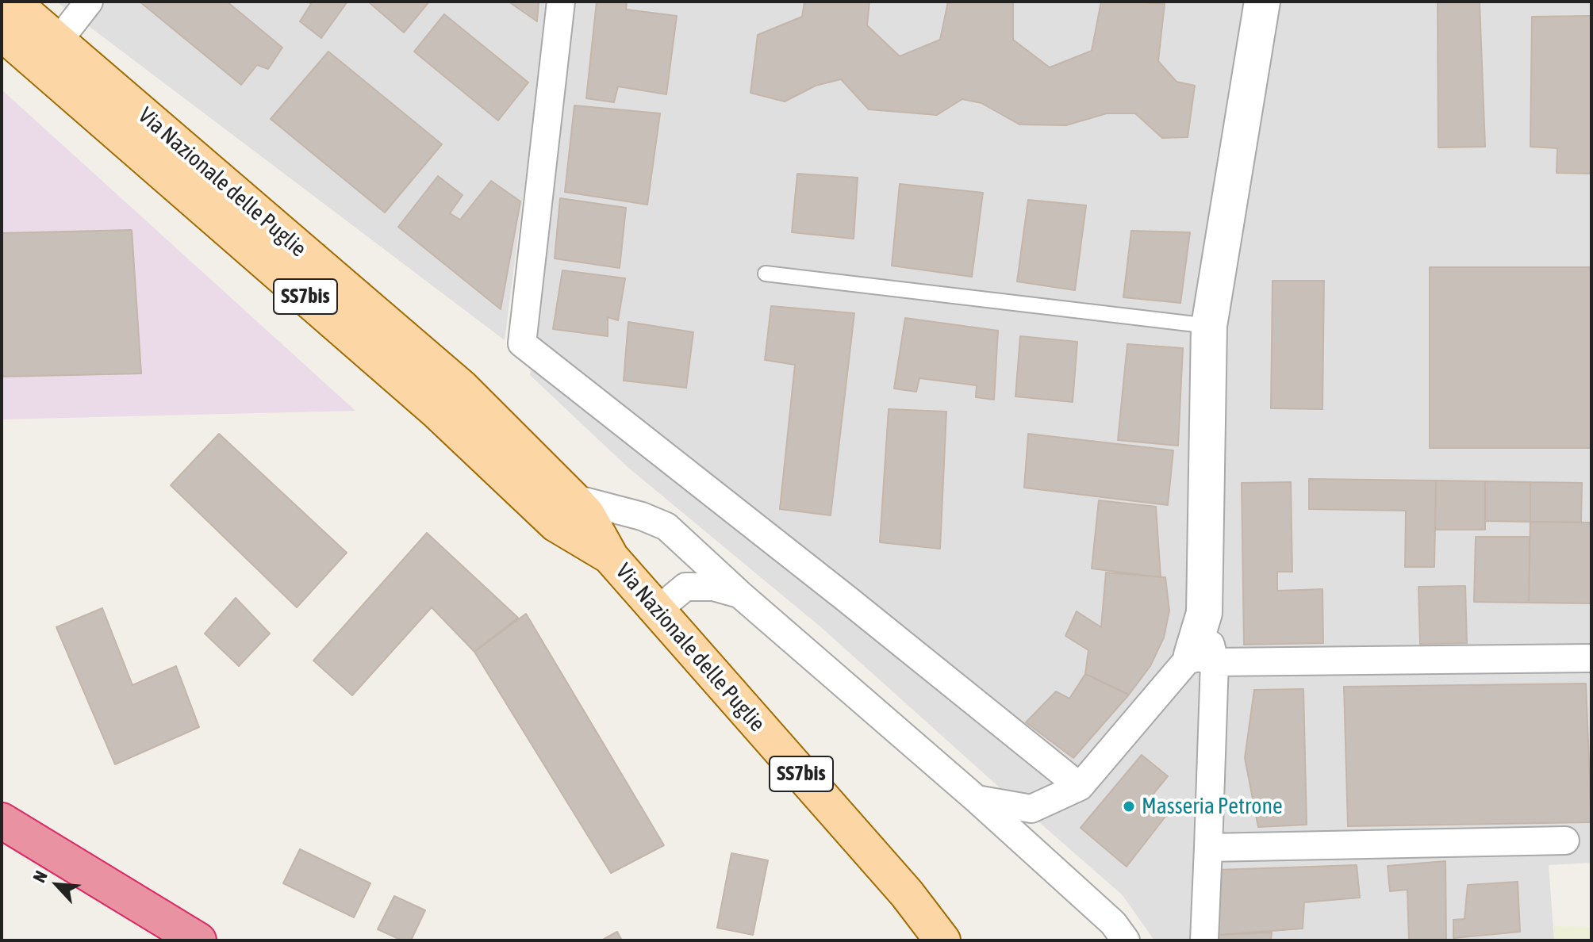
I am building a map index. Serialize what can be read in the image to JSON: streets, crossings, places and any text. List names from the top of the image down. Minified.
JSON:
{"streets":{"main road":["Via Nazionale delle Puglie","SS7bis"]},"places":["Masseria Petrone"],"north":"top left"}
